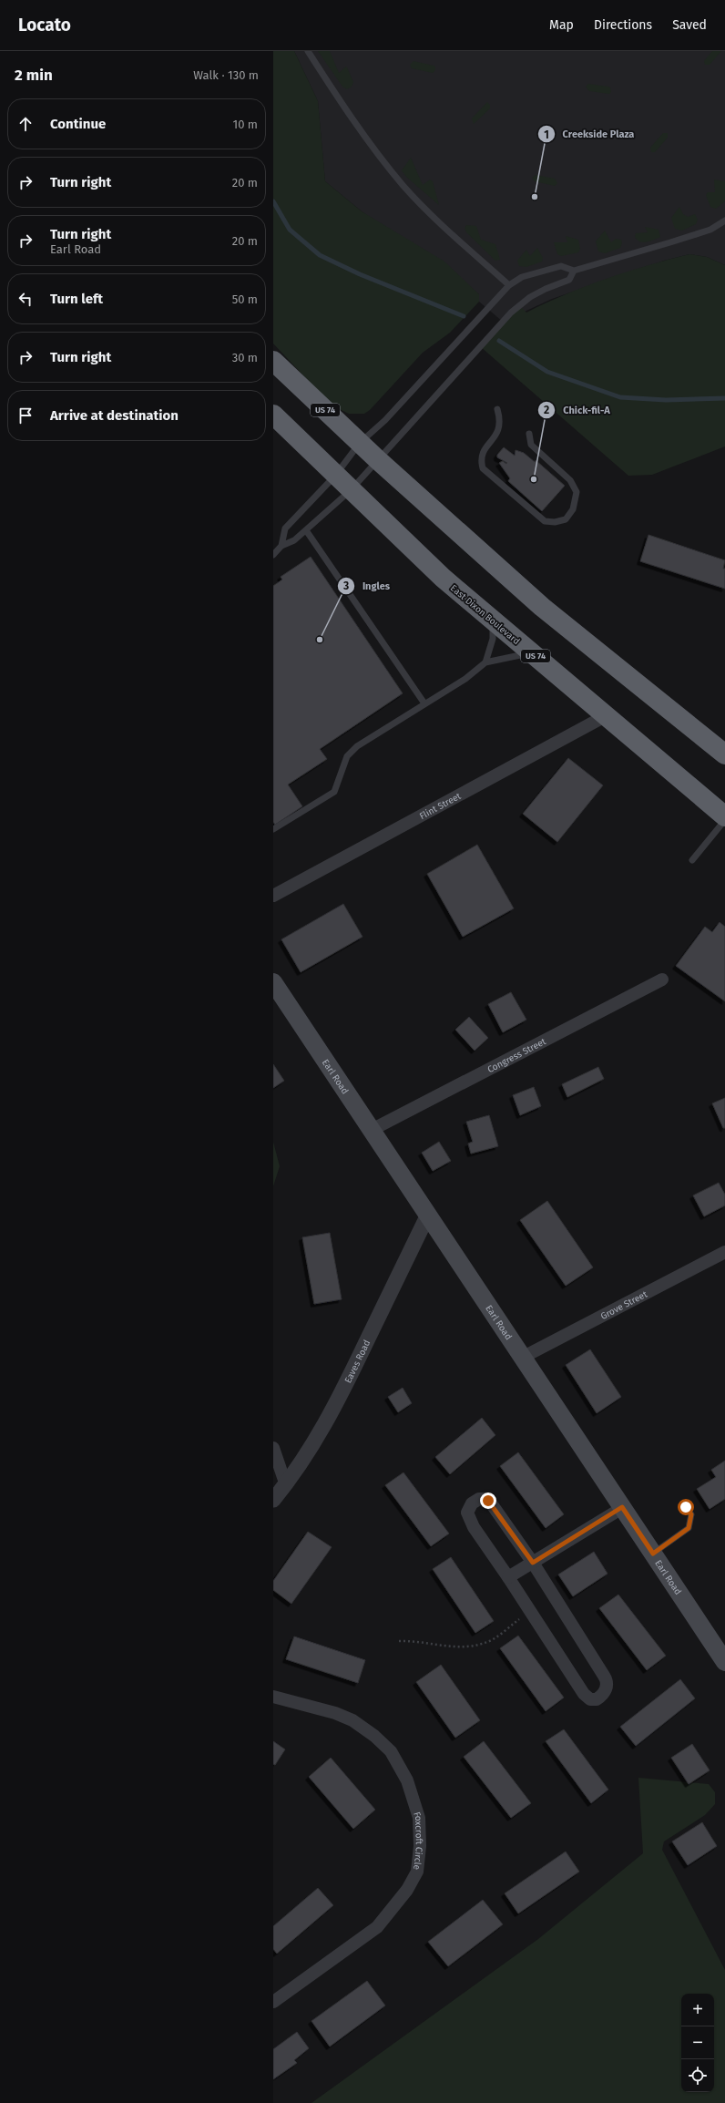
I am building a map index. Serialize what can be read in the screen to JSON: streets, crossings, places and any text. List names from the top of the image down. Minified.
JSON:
{"streets":{"highway":["US 74","East Dixon Boulevard"],"main road":["Earl Road"],"street":["Flint Street","Congress Street","Grove Street","Eaves Road","Foxcroft Circle"]},"crossings":[["East Dixon Boulevard","Flint Street"],["Congress Street","Earl Road"],["Earl Road","Grove Street"],["Earl Road","Eaves Road"]],"places":["Creekside Plaza","Chick-fil-A","Ingles"],"page":{"header":"Locato","nav":["Map","Directions","Saved"],"heading":["2 min","Walk · 130 m"],"list":[["Continue","10 m"],["Turn right","20 m"],["Turn right","Earl Road","20 m"],["Turn left","50 m"],["Turn right","30 m"],"Arrive at destination"],"map_buttons":["+","−"]}}
